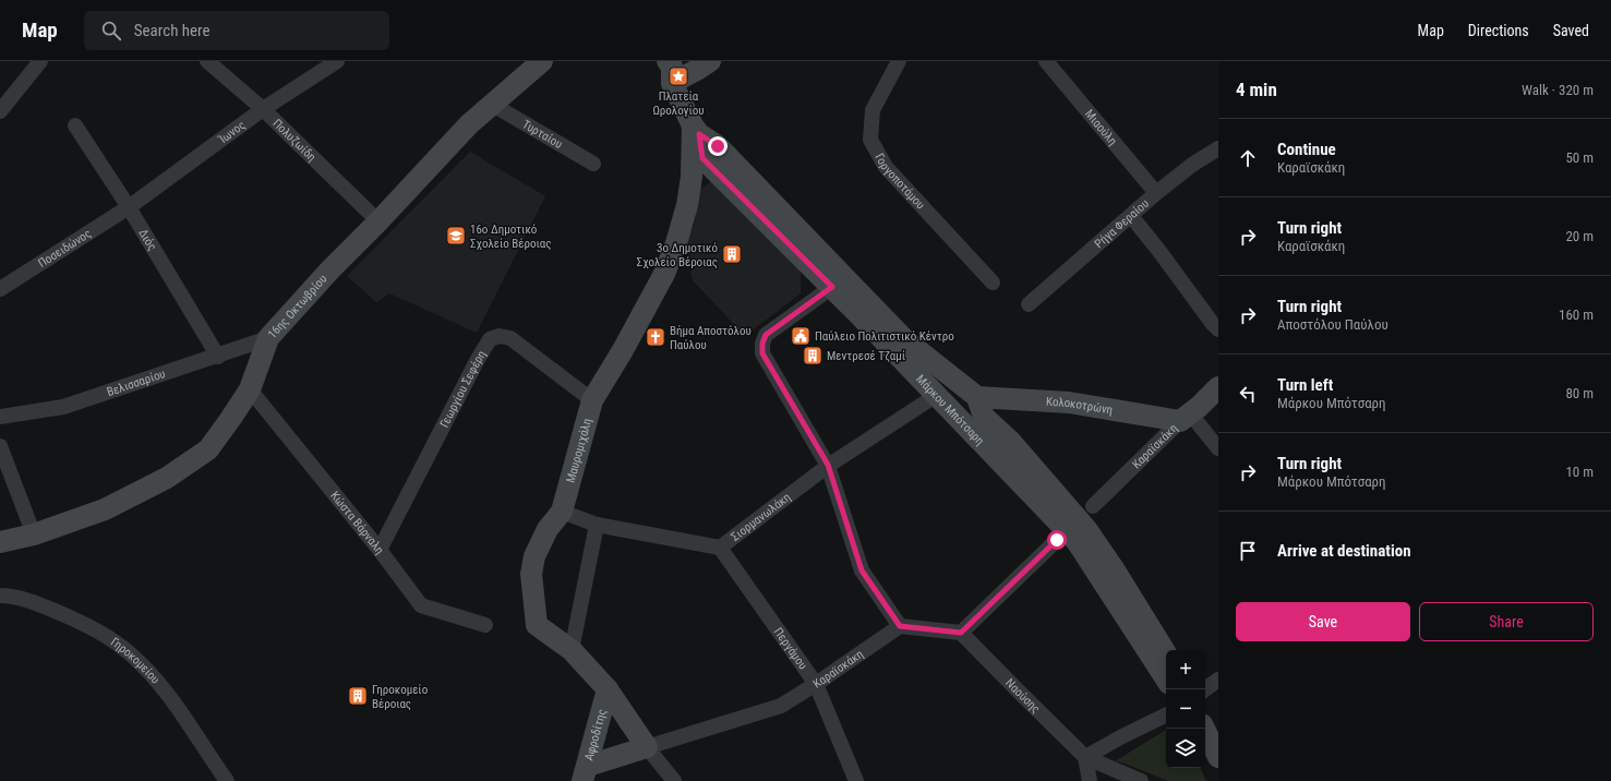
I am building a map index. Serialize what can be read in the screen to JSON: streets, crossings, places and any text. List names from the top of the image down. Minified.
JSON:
{"streets":{"street":["Μιαούλη","Ίωνος","Τυρταίου","Πολυζωίδη","Γοργοποτάμου","Ρήγα Φεραίου","Διός","Ποσειδώνος","16ης Οκτωβρίου","Βελισσαρίου","Γεωργίου Σεφέρη","Κολοκοτρώνη","Μάρκου Μπότσαρη","Καραϊσκάκη","Μαυρομιχάλη","Σιορμανωλάκη","Κώστα Βάρναλη","Περγάμου","Γηροκομείου","Ναούσης","Αφροδίτης"]},"crossings":[["Μιαούλη","Ρήγα Φεραίου"],["Ίωνος","Πολυζωίδη"],["Ίωνος","Διός"],["Ίωνος","Ποσειδώνος"],["Τυρταίου","16ης Οκτωβρίου"],["Πολυζωίδη","16ης Οκτωβρίου"],["Διός","Ποσειδώνος"],["Διός","Βελισσαρίου"],["16ης Οκτωβρίου","Βελισσαρίου"],["16ης Οκτωβρίου","Κώστα Βάρναλη"],["Γεωργίου Σεφέρη","Μαυρομιχάλη"],["Γεωργίου Σεφέρη","Κώστα Βάρναλη"],["Κολοκοτρώνη","Μάρκου Μπότσαρη"],["Κολοκοτρώνη","Καραϊσκάκη"],["Μάρκου Μπότσαρη","Μαυρομιχάλη"],["Μάρκου Μπότσαρη","Σιορμανωλάκη"],["Καραϊσκάκη","Μαυρομιχάλη"],["Καραϊσκάκη","Περγάμου"],["Καραϊσκάκη","Αφροδίτης"],["Μαυρομιχάλη","Σιορμανωλάκη"],["Μαυρομιχάλη","Αφροδίτης"],["Σιορμανωλάκη","Περγάμου"]],"places":{"place":["Πλατεία Ωρολογίου"],"school or university":["16ο Δημοτικό Σχολείο Βέροιας"],"building":["3ο Δημοτικό Σχολείο Βέροιας","Μεντρεσέ Τζαμί","Γηροκομείο Βέροιας"],"public building":["Παύλειο Πολιτιστικό Κέντρο"],"church":["Βήμα Αποστόλου Παύλου"]},"page":{"header":"Map","search":"Search here","nav":["Map","Directions","Saved"],"heading":["4 min","Walk · 320 m"],"list":[["Continue","Καραϊσκάκη","50 m"],["Turn right","Καραϊσκάκη","20 m"],["Turn right","Αποστόλου Παύλου","160 m"],["Turn left","Μάρκου Μπότσαρη","80 m"],["Turn right","Μάρκου Μπότσαρη","10 m"],"Arrive at destination"],"buttons":["Save","Share"],"map_buttons":["+","−"]}}
